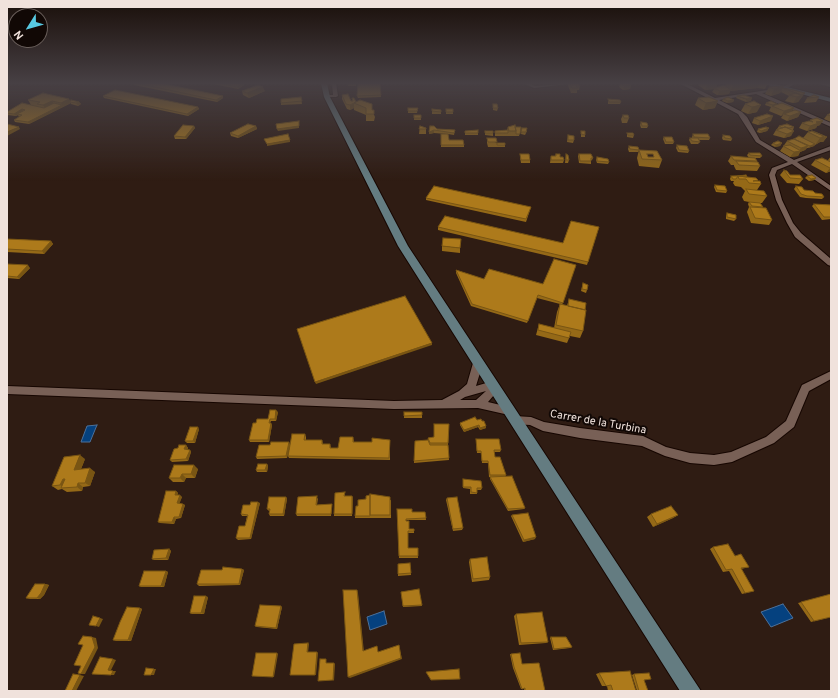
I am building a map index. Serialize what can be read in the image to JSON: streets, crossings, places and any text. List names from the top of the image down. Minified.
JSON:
{"streets":{"street":["Carrer de la Turbina"]},"north":"bottom left"}
